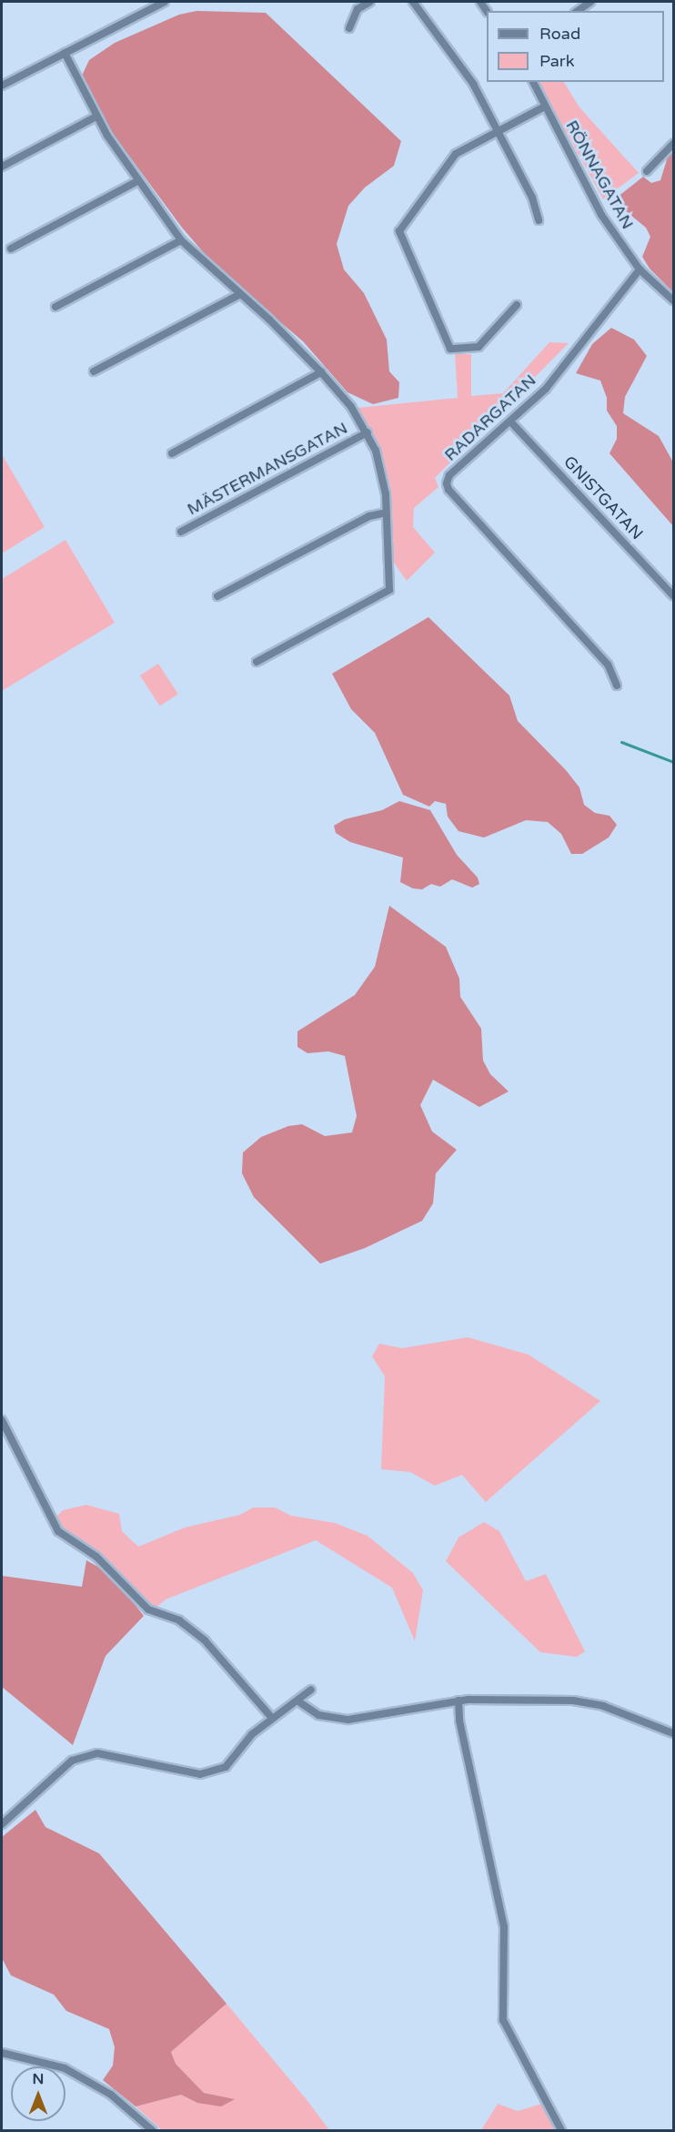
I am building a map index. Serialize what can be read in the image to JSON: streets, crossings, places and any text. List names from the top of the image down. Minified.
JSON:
{"streets":{"street":["RÖNNAGATAN","RADARGATAN","MÄSTERMANSGATAN","GNISTGATAN"]},"crossings":[["RÖNNAGATAN","RADARGATAN"],["RADARGATAN","GNISTGATAN"]],"legend":["Road","Park"],"north":"top"}
